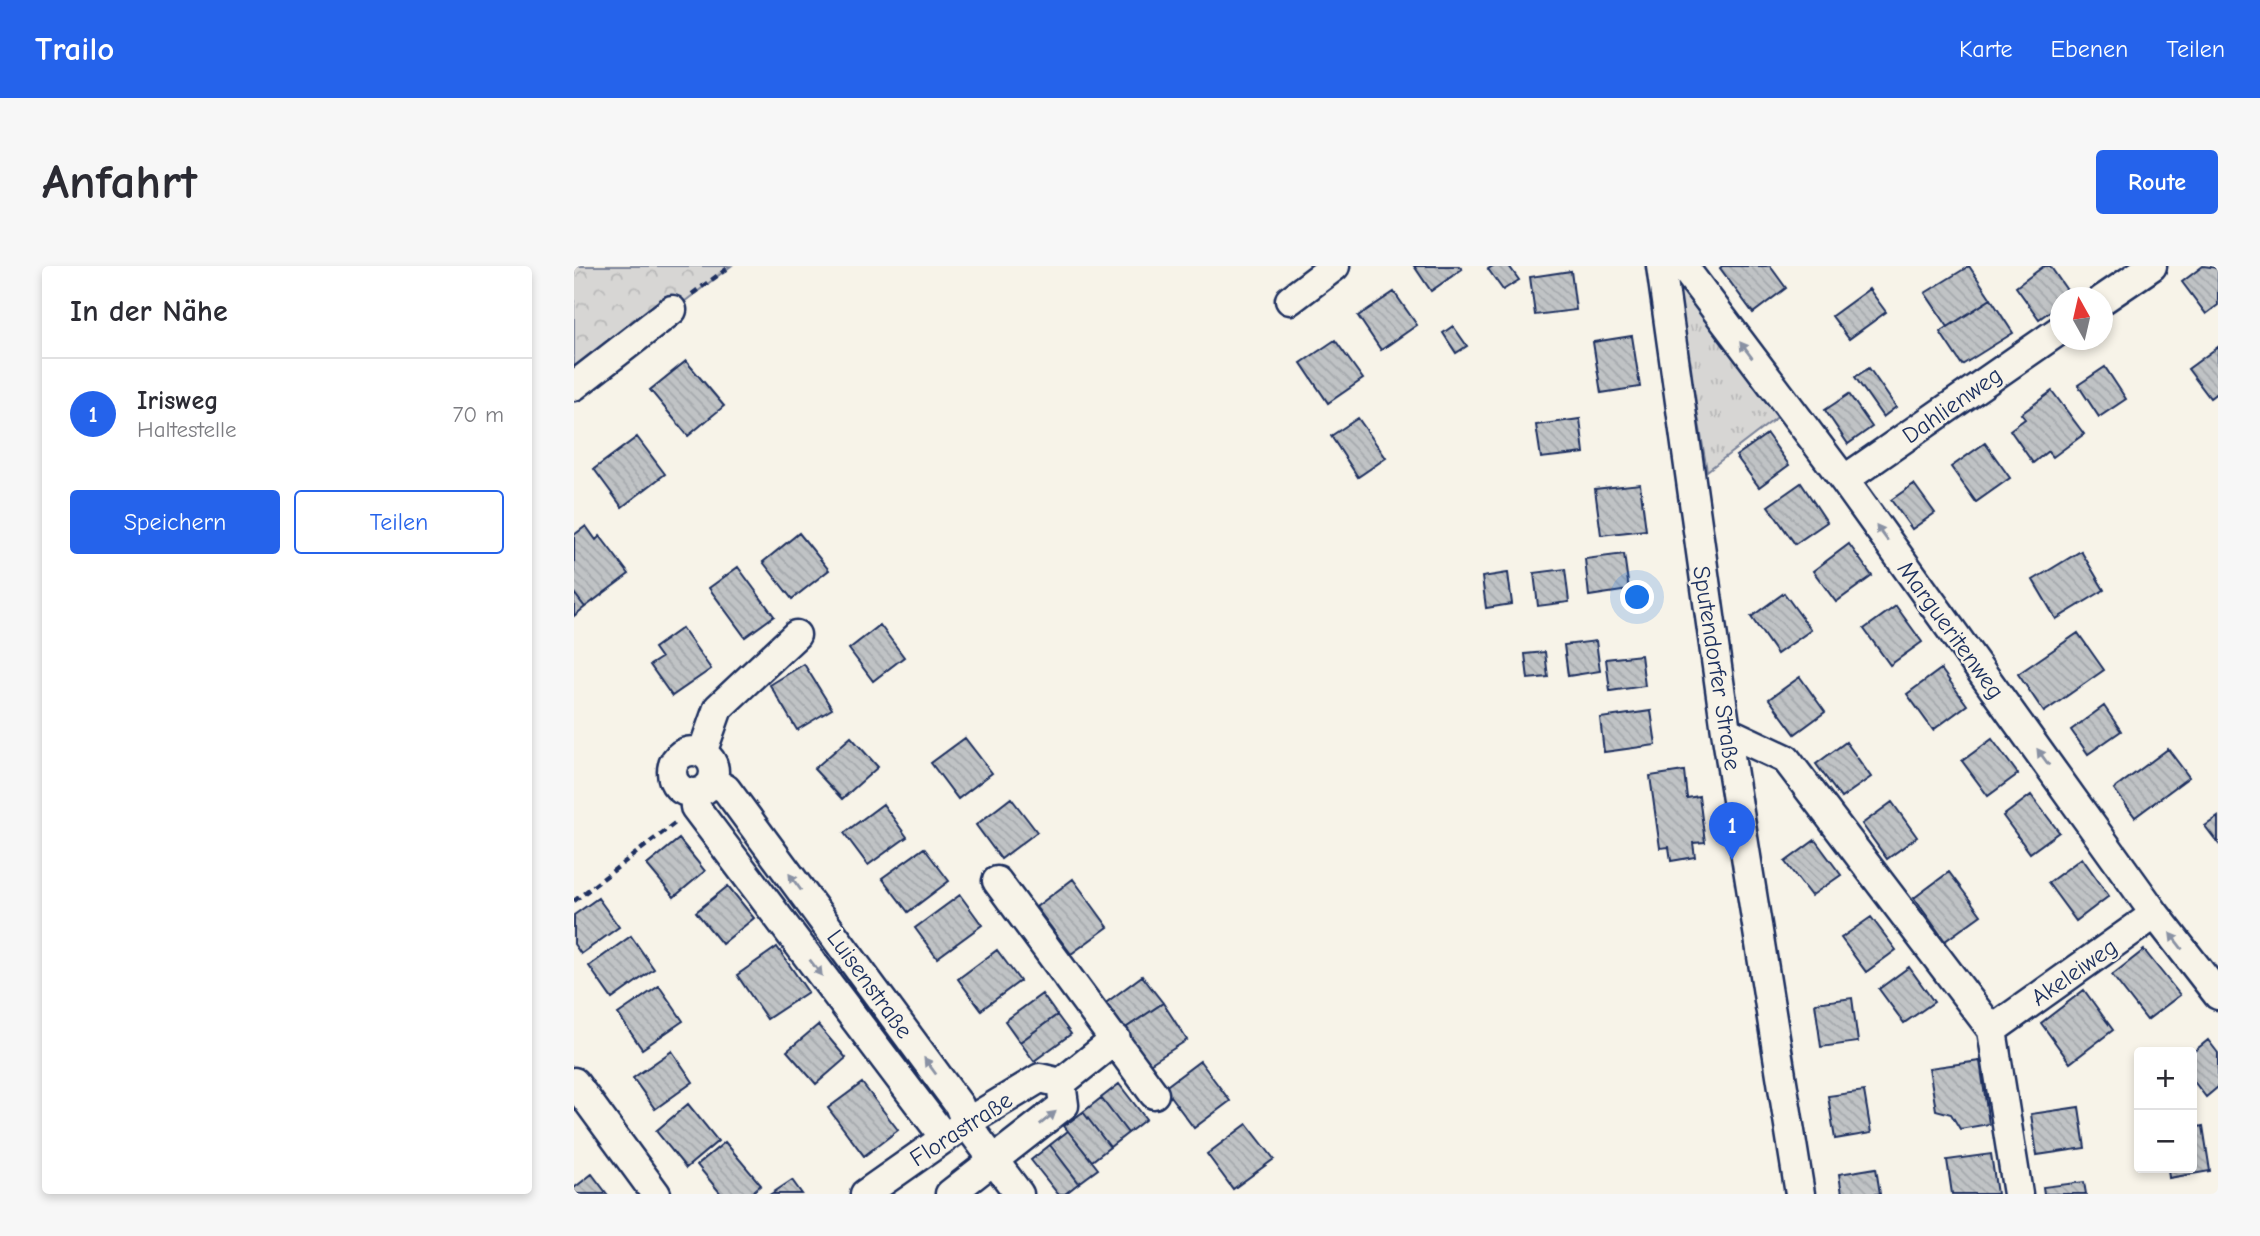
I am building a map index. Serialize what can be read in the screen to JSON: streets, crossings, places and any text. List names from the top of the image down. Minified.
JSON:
{"streets":{"street":["Dahlienweg","Margueritenweg","Sputendorfer Straße","Akeleiweg","Luisenstraße","Florastraße"]},"crossings":[["Dahlienweg","Margueritenweg"],["Margueritenweg","Akeleiweg"],["Luisenstraße","Florastraße"]],"north":"top","page":{"header":"Trailo","nav":["Karte","Ebenen","Teilen"],"buttons":["Route",["Speichern","Teilen"]],"title":"Anfahrt","heading":"In der Nähe","list":[{"mark":"1","name":"Irisweg","note":"Haltestelle","value":"70 m"}],"pins":"1","map_buttons":["+","−"]}}
